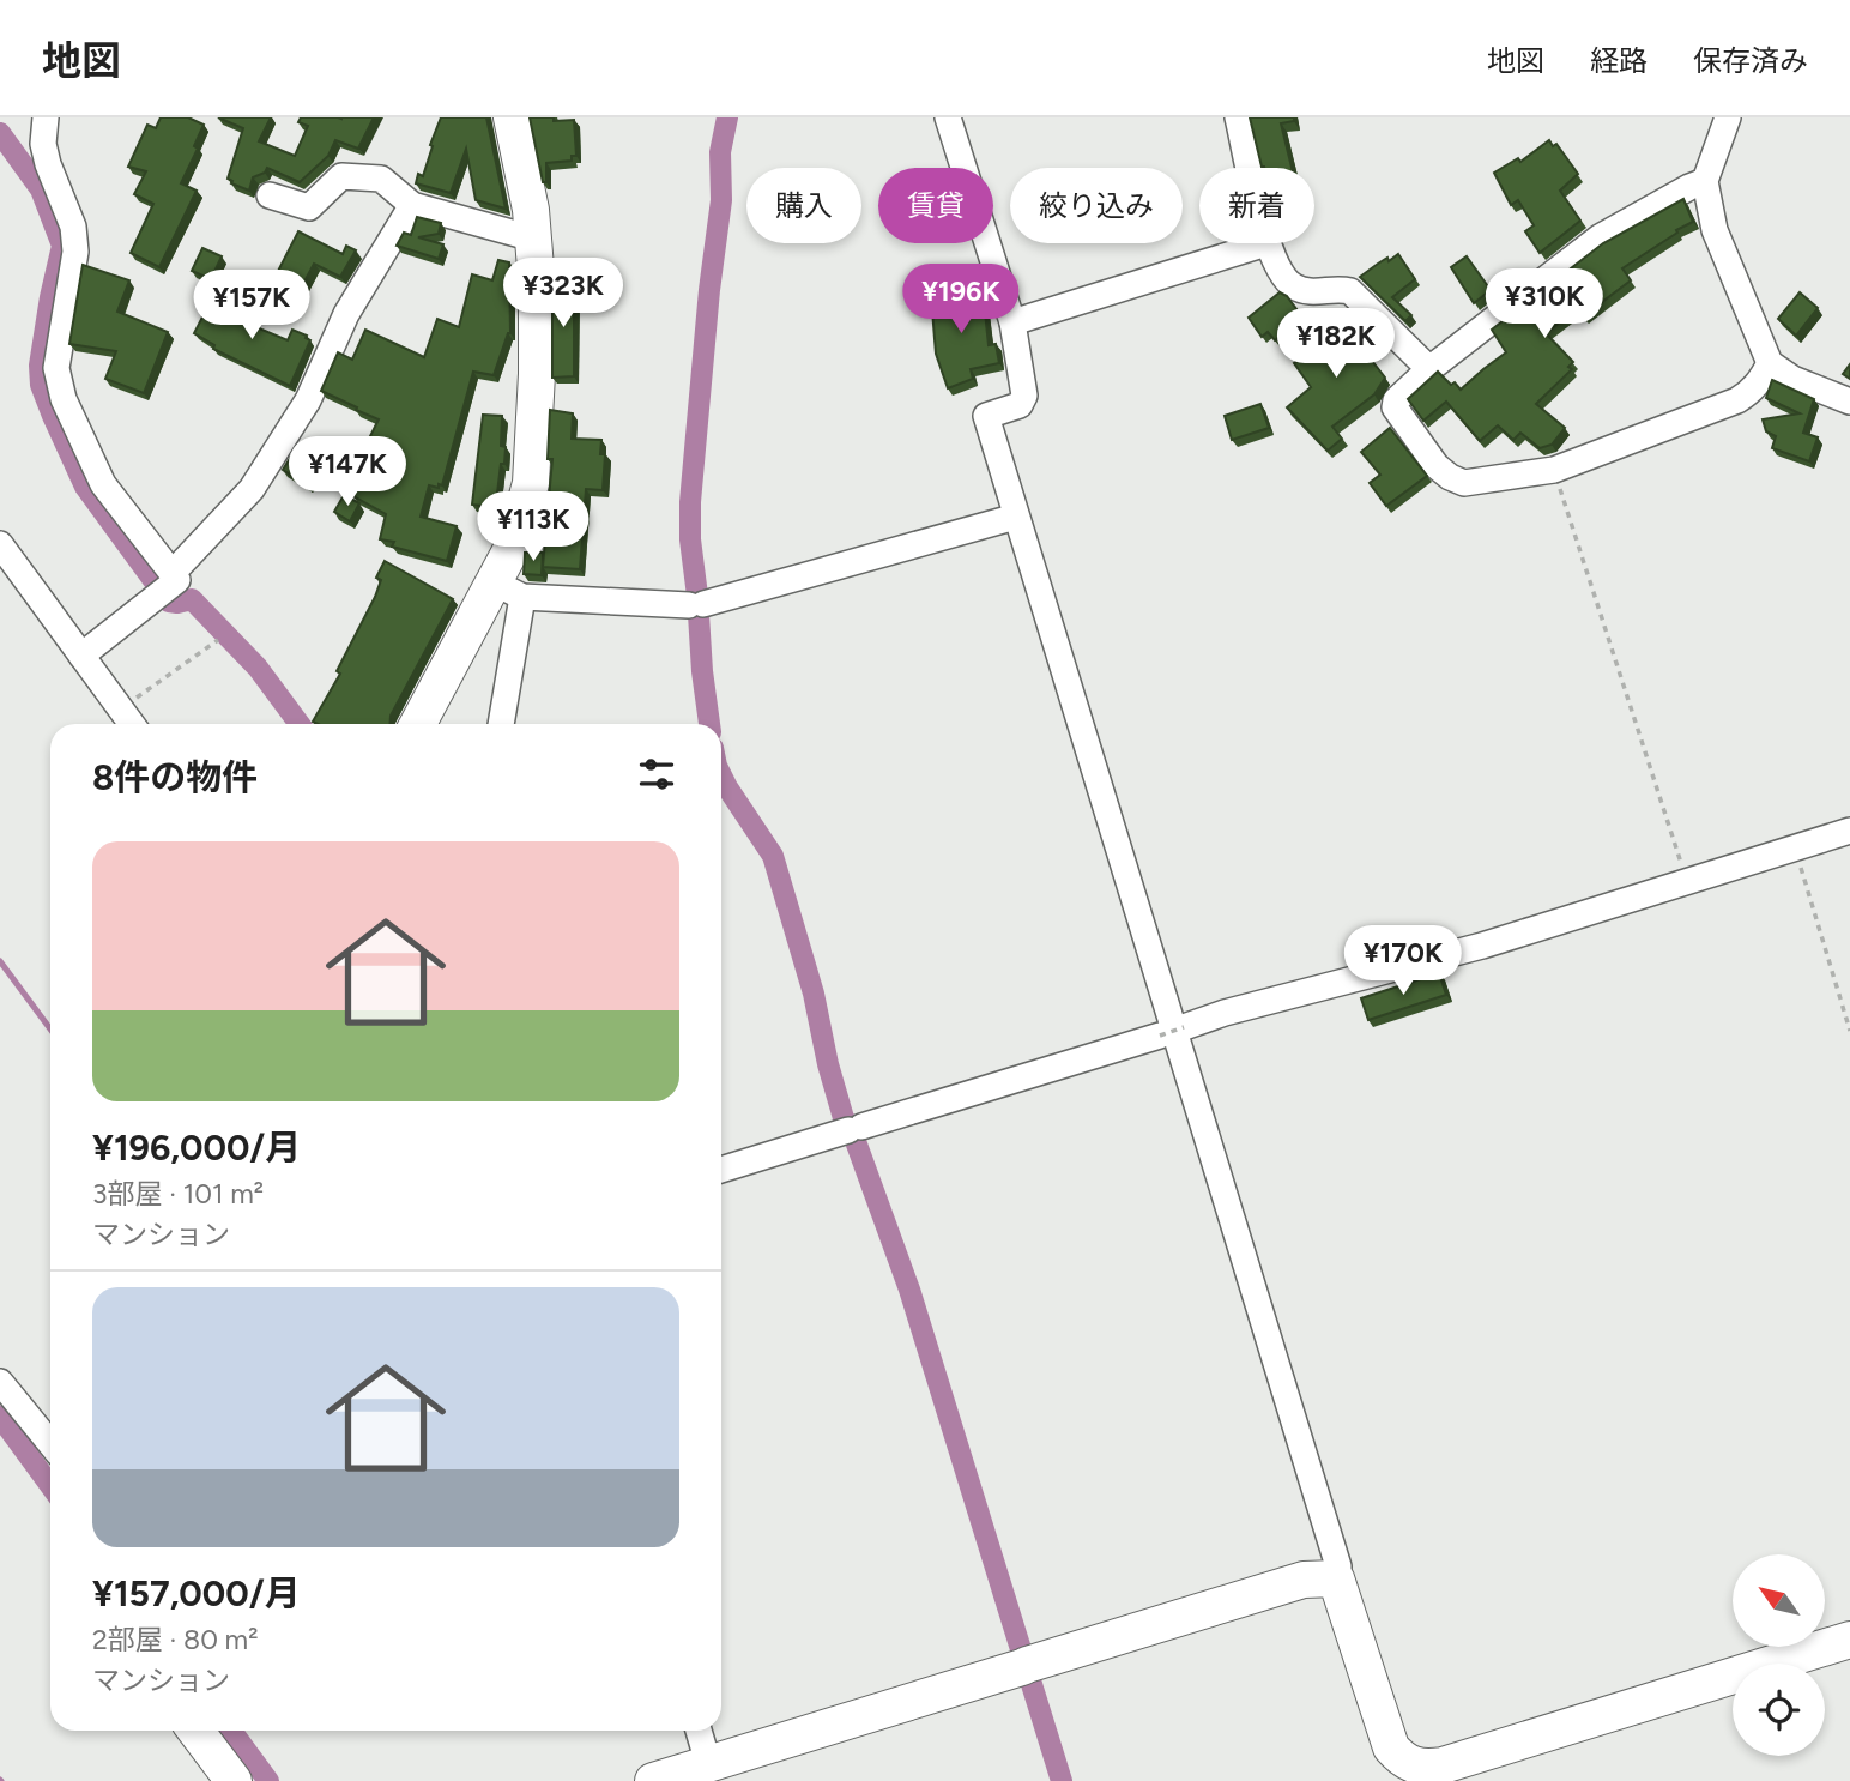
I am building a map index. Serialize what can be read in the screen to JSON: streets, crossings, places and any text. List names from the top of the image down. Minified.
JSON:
{"north":"top left","page":{"header":"地図","nav":["地図","経路","保存済み"],"chip":["購入","賃貸","絞り込み","新着"],"price":["¥323K","¥196K","¥310K","¥157K","¥182K","¥147K","¥113K","¥170K"],"heading":"8件の物件","list":[{"name":"¥196,000/月","note":"3部屋 · 101 m² · マンション"},{"name":"¥157,000/月","note":"2部屋 · 80 m² · マンション"}]}}
